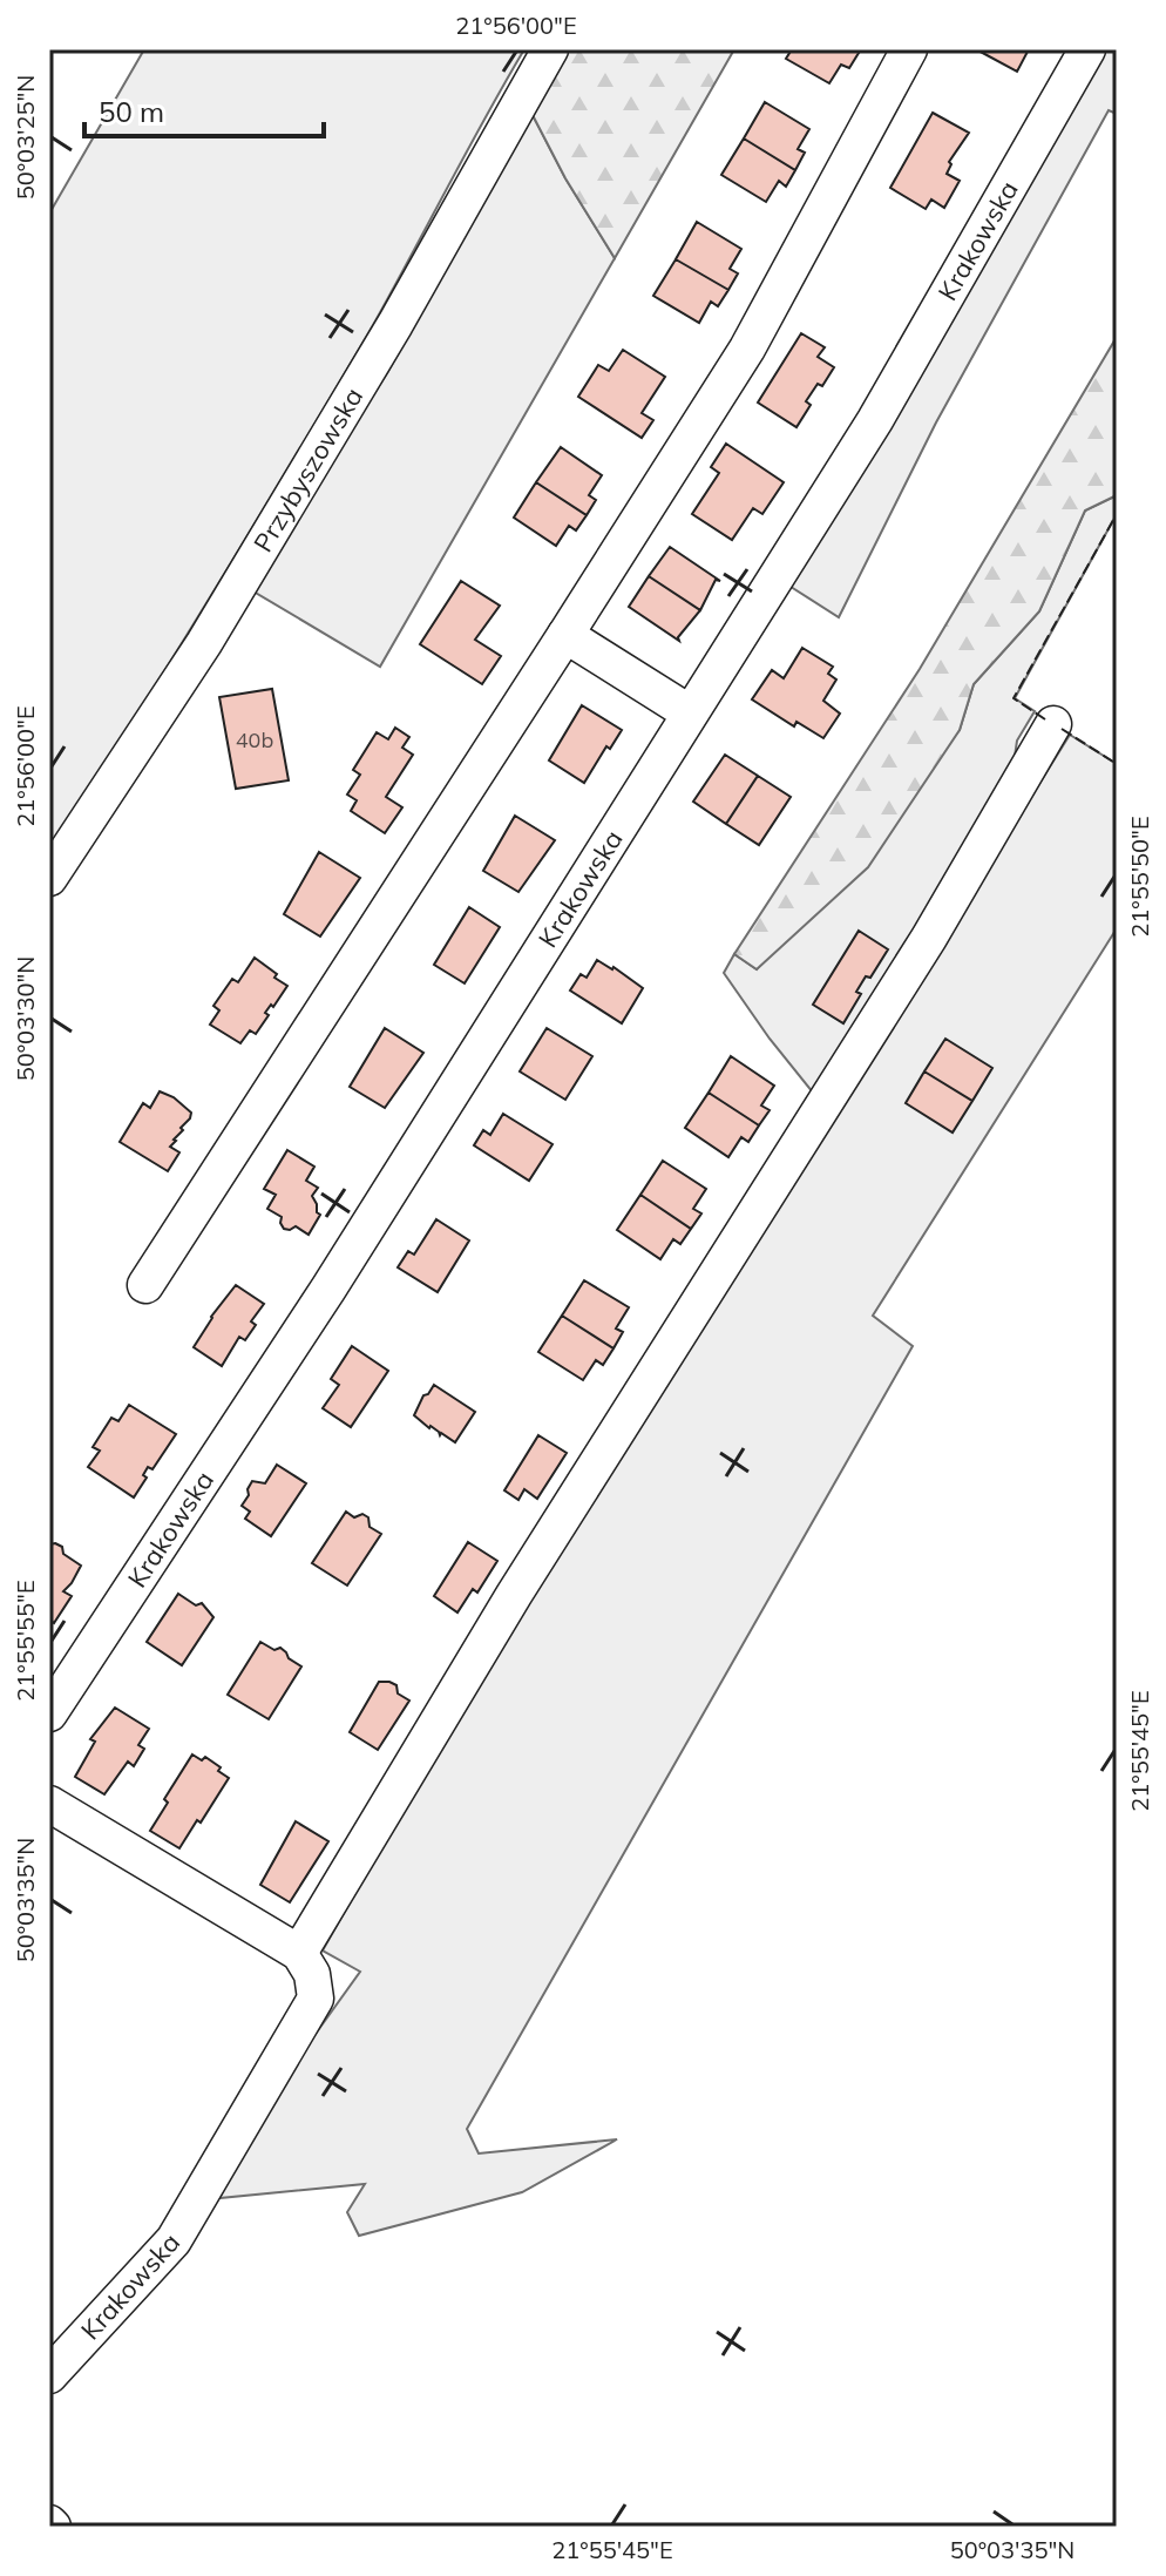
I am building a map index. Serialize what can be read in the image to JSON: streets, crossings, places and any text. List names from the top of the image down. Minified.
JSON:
{"streets":{"street":["Krakowska","Przybyszowska"]},"house_numbers":["40b"],"scale_bar":"50 m","coordinates":["21°56'00\"E","50°03'25\"N","21°55'50\"E","50°03'30\"N","21°55'55\"E","21°55'45\"E","50°03'35\"N"]}
